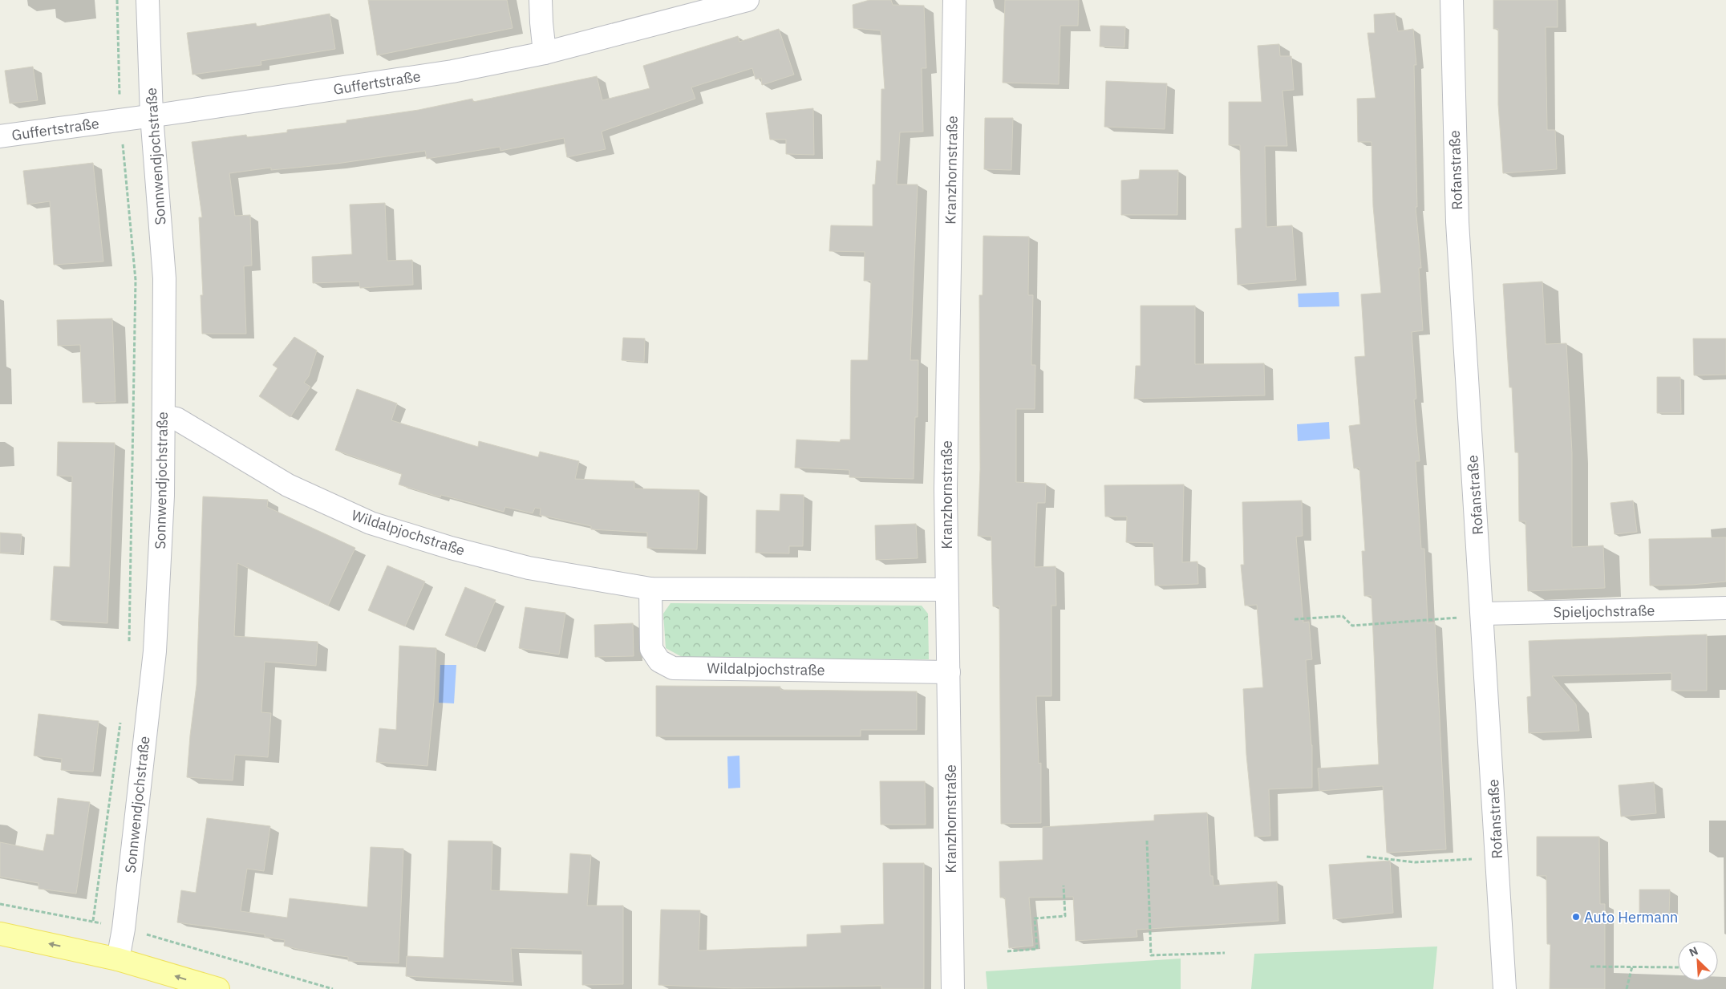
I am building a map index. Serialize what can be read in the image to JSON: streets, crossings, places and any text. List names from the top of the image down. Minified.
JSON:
{"streets":{"street":["Guffertstraße","Sonnwendjochstraße","Kranzhornstraße","Rofanstraße","Wildalpjochstraße","Spieljochstraße"]},"crossings":[["Guffertstraße","Sonnwendjochstraße"],["Sonnwendjochstraße","Wildalpjochstraße"],["Kranzhornstraße","Wildalpjochstraße"],["Rofanstraße","Spieljochstraße"]],"places":["Auto Hermann"],"north":"top left"}
